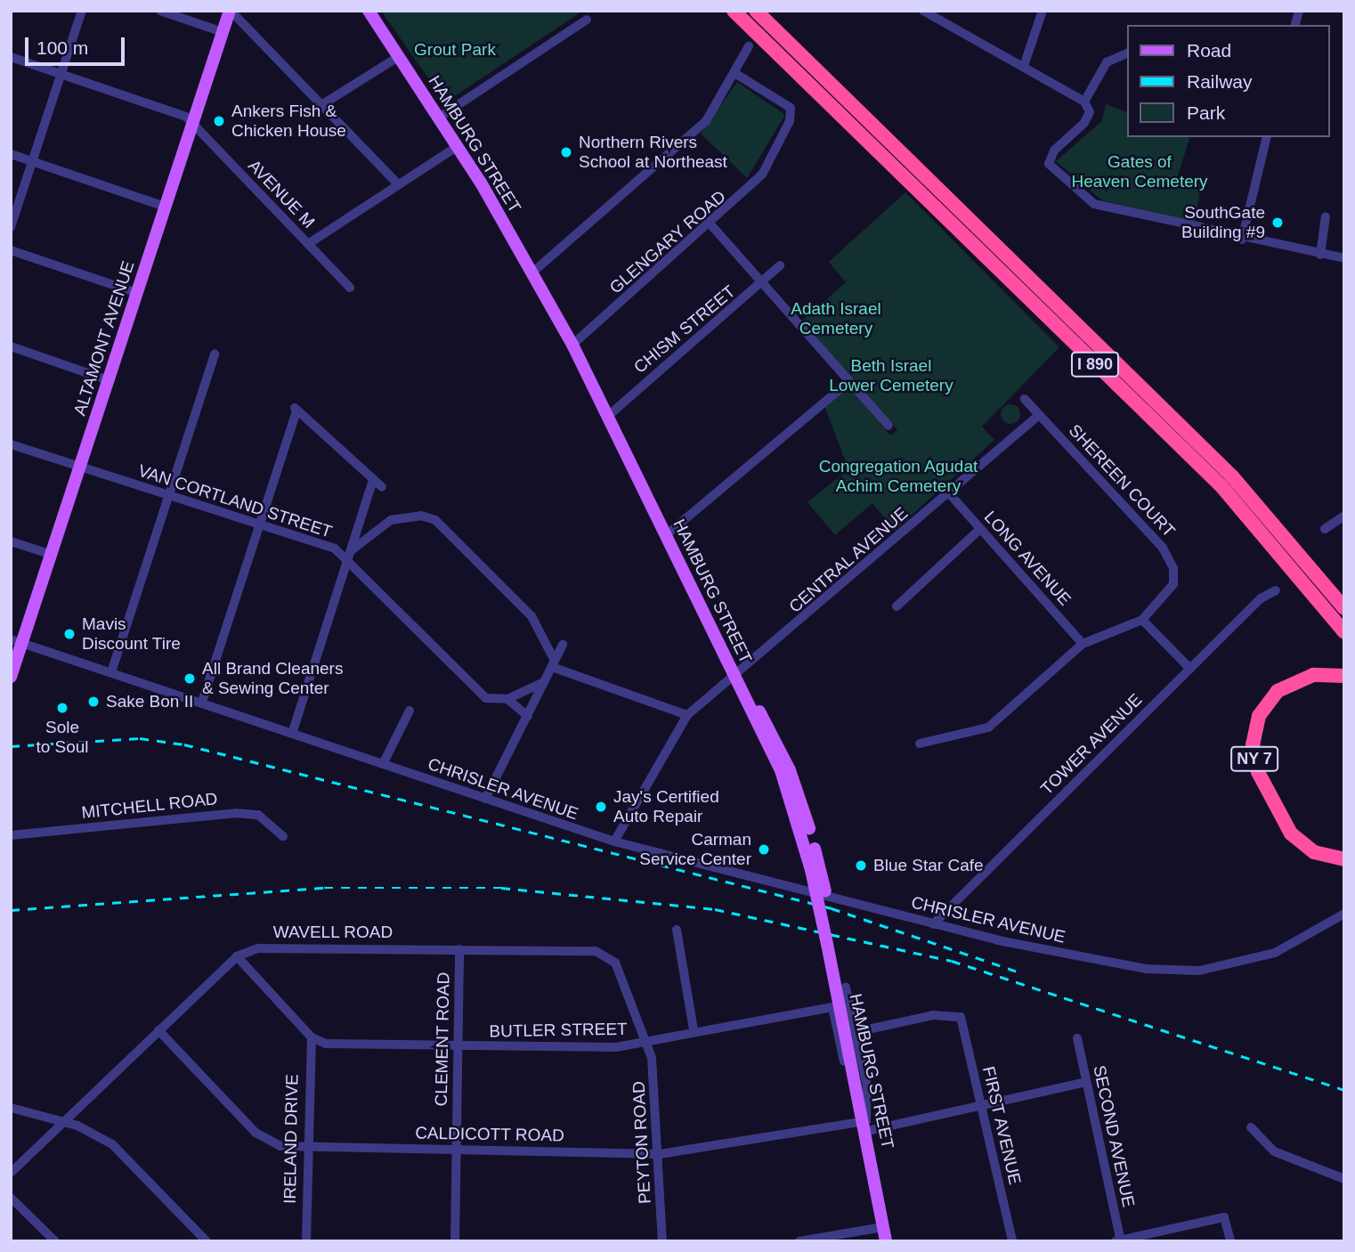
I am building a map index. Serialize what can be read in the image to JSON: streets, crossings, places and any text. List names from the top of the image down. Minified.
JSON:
{"streets":{"highway":["I 890","NY 7"],"main road":["HAMBURG STREET","ALTAMONT AVENUE"],"street":["AVENUE M","GLENGARY ROAD","CHISM STREET","SHEREEN COURT","VAN CORTLAND STREET","LONG AVENUE","CENTRAL AVENUE","TOWER AVENUE","CHRISLER AVENUE","MITCHELL ROAD","WAVELL ROAD","BUTLER STREET","CLEMENT ROAD","FIRST AVENUE","CALDICOTT ROAD","SECOND AVENUE","IRELAND DRIVE","PEYTON ROAD"]},"crossings":[["HAMBURG STREET","GLENGARY ROAD"],["HAMBURG STREET","CHISM STREET"],["HAMBURG STREET","CENTRAL AVENUE"],["HAMBURG STREET","BUTLER STREET"],["HAMBURG STREET","CALDICOTT ROAD"],["AVENUE M","ALTAMONT AVENUE"],["ALTAMONT AVENUE","VAN CORTLAND STREET"],["ALTAMONT AVENUE","CHRISLER AVENUE"],["SHEREEN COURT","LONG AVENUE"],["SHEREEN COURT","CENTRAL AVENUE"],["LONG AVENUE","CENTRAL AVENUE"],["TOWER AVENUE","CHRISLER AVENUE"],["WAVELL ROAD","BUTLER STREET"],["WAVELL ROAD","CLEMENT ROAD"],["WAVELL ROAD","CALDICOTT ROAD"],["WAVELL ROAD","PEYTON ROAD"],["BUTLER STREET","CLEMENT ROAD"],["BUTLER STREET","CALDICOTT ROAD"],["BUTLER STREET","IRELAND DRIVE"],["BUTLER STREET","PEYTON ROAD"],["CLEMENT ROAD","CALDICOTT ROAD"],["FIRST AVENUE","CALDICOTT ROAD"],["CALDICOTT ROAD","SECOND AVENUE"],["CALDICOTT ROAD","IRELAND DRIVE"],["CALDICOTT ROAD","PEYTON ROAD"]],"parks":["Grout Park","Gates of Heaven Cemetery","Adath Israel Cemetery","Beth Israel Lower Cemetery","Congregation Agudat Achim Cemetery"],"places":["Ankers Fish & Chicken House","Northern Rivers School at Northeast","SouthGate Building #9","Mavis Discount Tire","All Brand Cleaners & Sewing Center","Sake Bon II","Sole to Soul","Jay's Certified Auto Repair","Carman Service Center","Blue Star Cafe"],"legend":["Road","Railway","Park"],"scale_bar":"100 m"}
